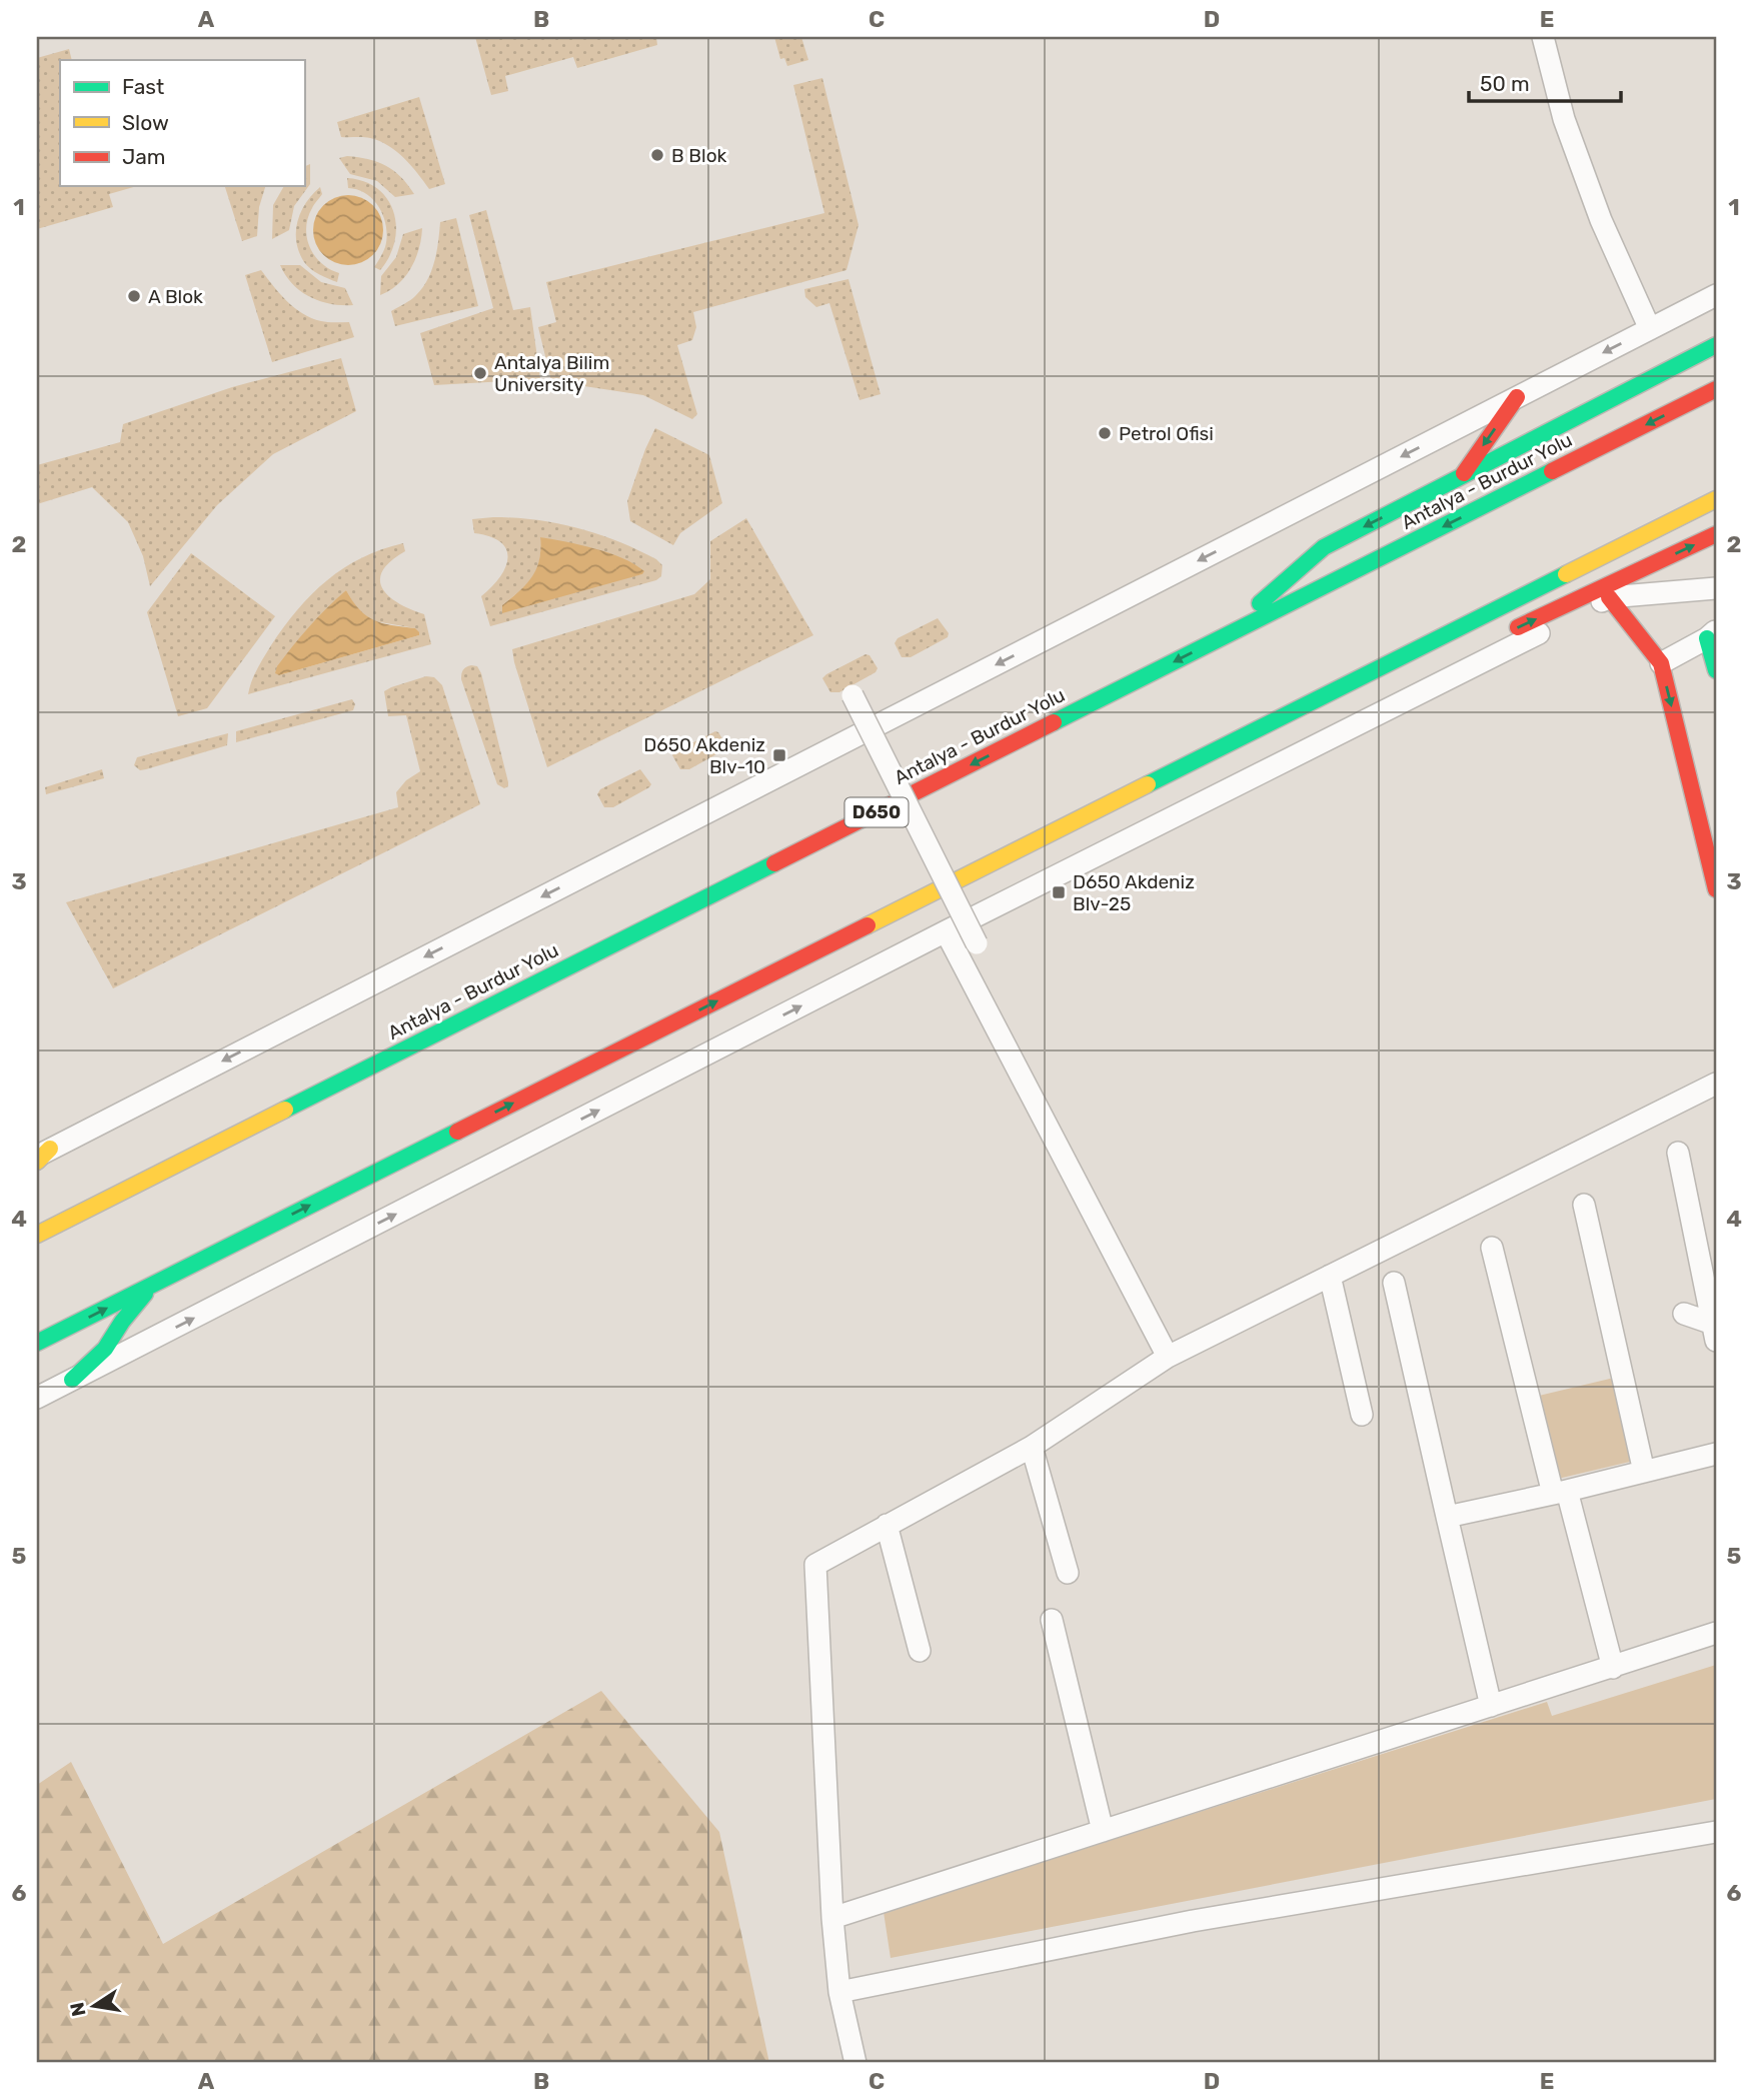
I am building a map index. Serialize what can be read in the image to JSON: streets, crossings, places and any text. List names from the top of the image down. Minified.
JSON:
{"streets":{"main road":["Antalya - Burdur Yolu","D650"]},"places":{"other":["B Blok","A Blok","Antalya Bilim University","Petrol Ofisi"],"transit":["D650 Akdeniz Blv-10","D650 Akdeniz Blv-25"]},"legend":["Fast","Slow","Jam"],"scale_bar":"50 m","north":"left","grid":{"columns":["A","B","C","D","E"],"rows":["1","2","3","4","5","6"]}}
